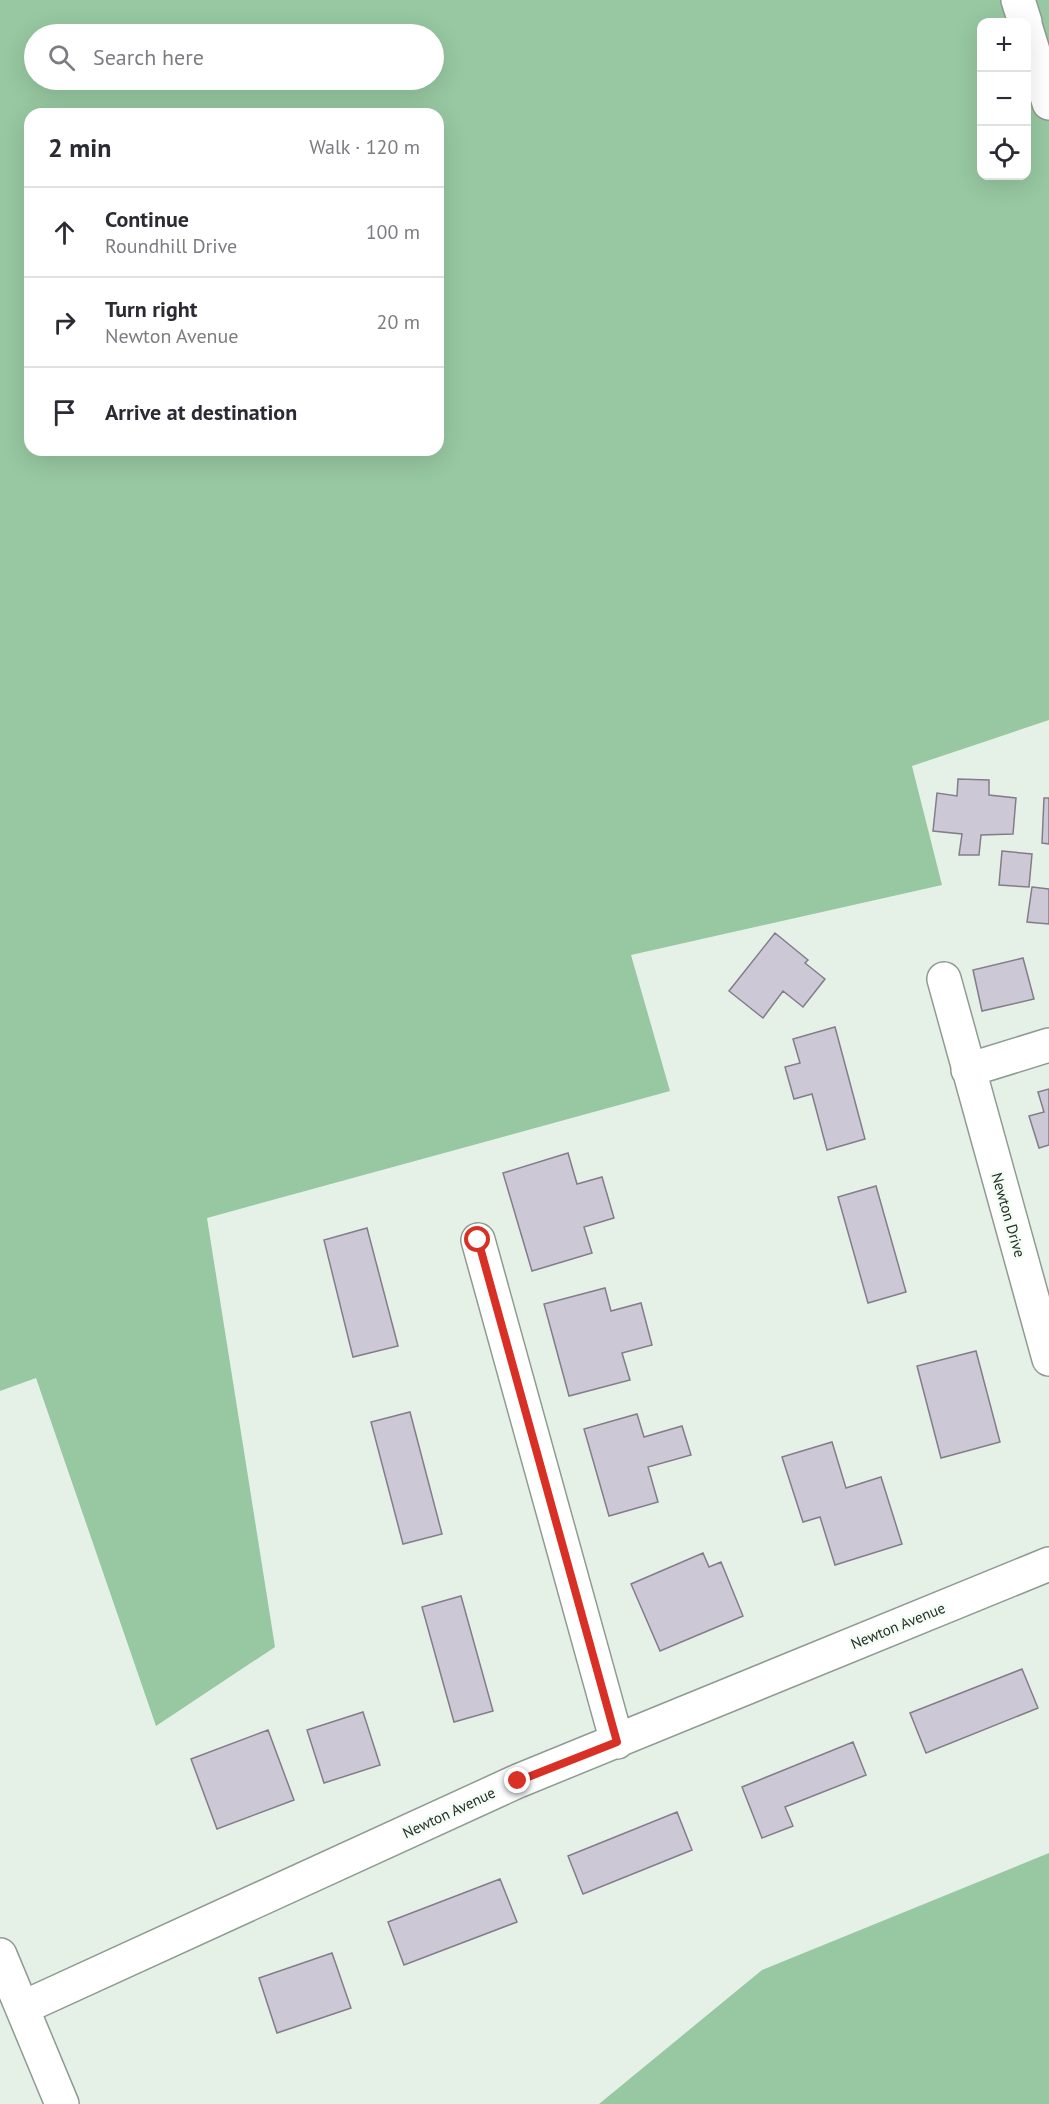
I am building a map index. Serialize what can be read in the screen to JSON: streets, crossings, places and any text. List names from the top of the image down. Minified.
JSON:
{"streets":{"street":["Newton Drive","Newton Avenue"]},"page":{"map_buttons":["+","−"],"search":"Search here","heading":["2 min","Walk · 120 m"],"list":[["Continue","Roundhill Drive","100 m"],["Turn right","Newton Avenue","20 m"],"Arrive at destination"]}}
